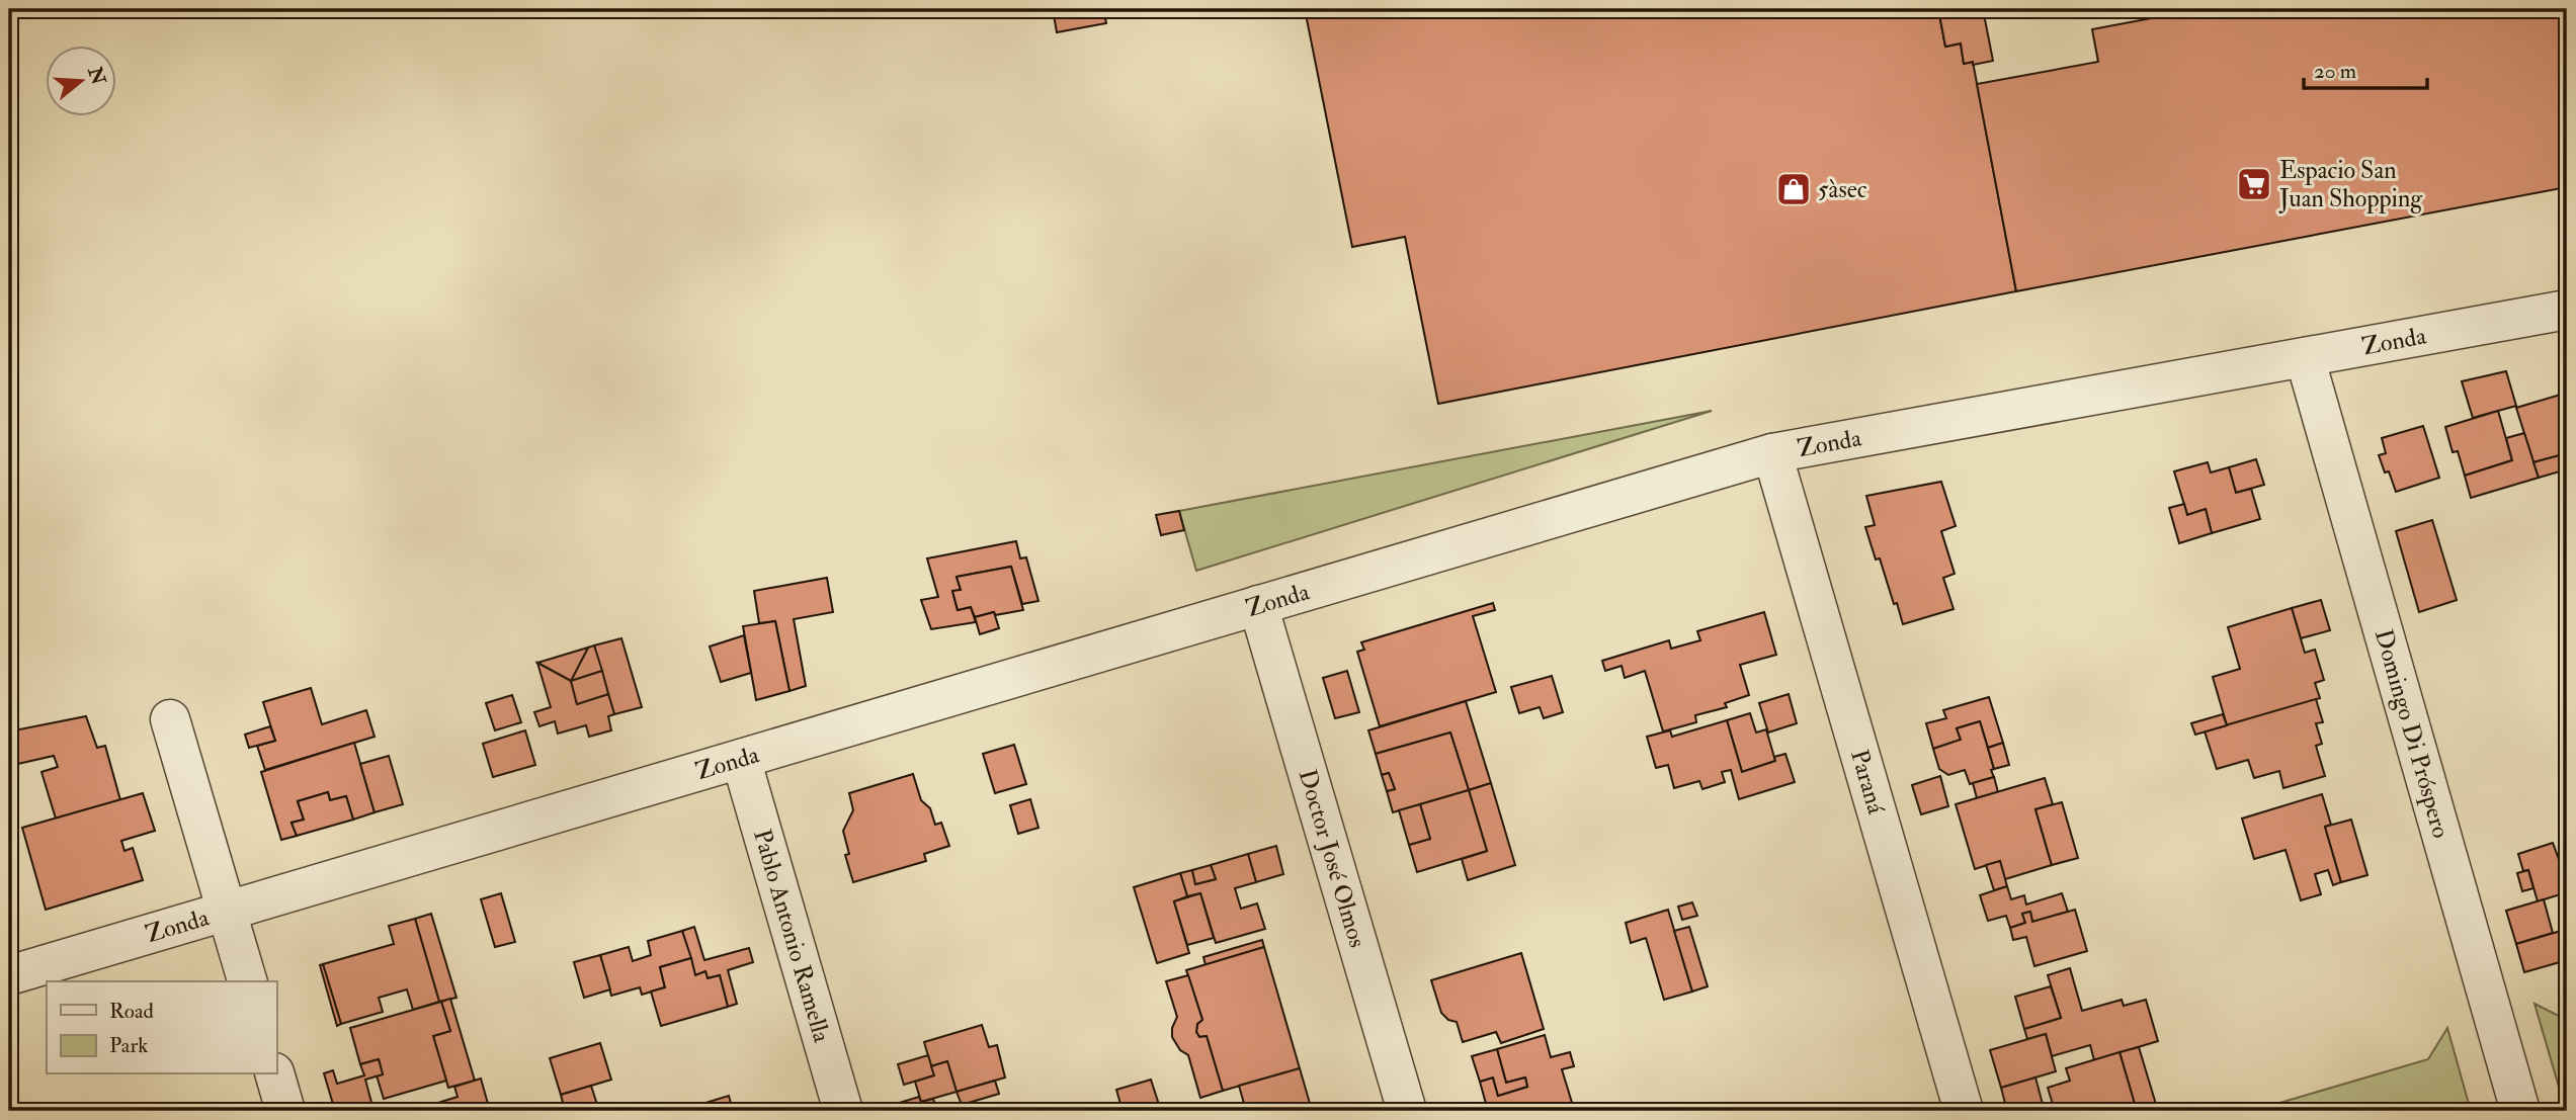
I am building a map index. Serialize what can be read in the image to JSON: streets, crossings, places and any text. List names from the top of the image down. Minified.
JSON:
{"streets":{"street":["Zonda","Domingo Di Próspero","Paraná","Doctor José Olmos","Pablo Antonio Ramella"]},"crossings":[["Zonda","Domingo Di Próspero"],["Zonda","Paraná"],["Zonda","Doctor José Olmos"],["Zonda","Pablo Antonio Ramella"]],"places":{"supermarket":["Espacio San Juan Shopping"],"shop":["5àsec"]},"legend":["Road","Park"],"scale_bar":"20 m","north":"right"}
